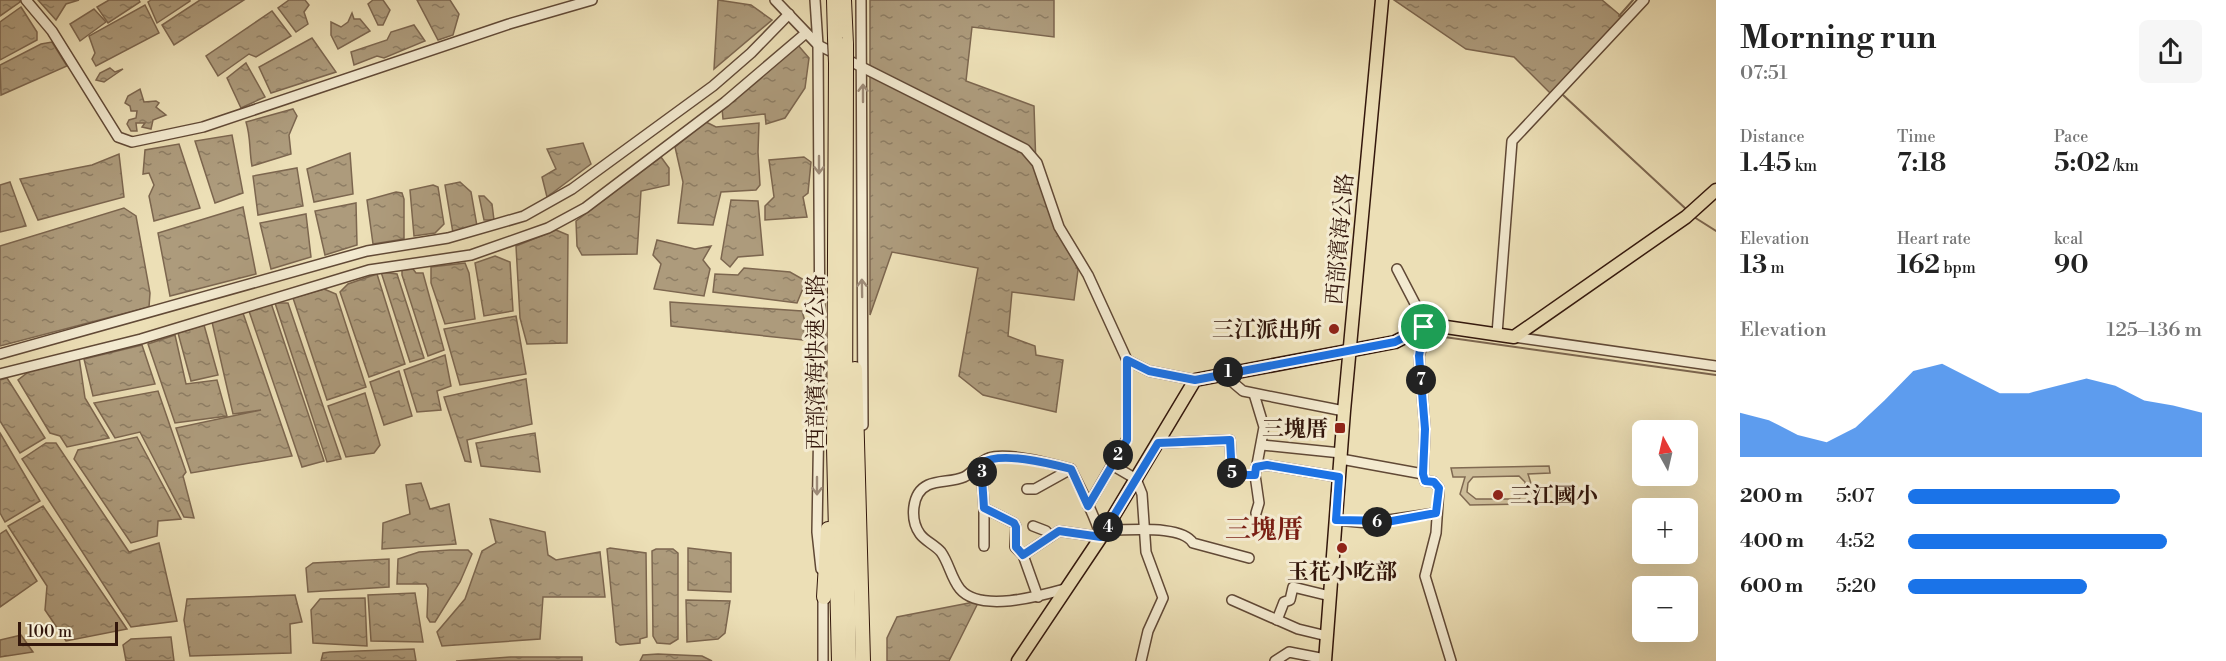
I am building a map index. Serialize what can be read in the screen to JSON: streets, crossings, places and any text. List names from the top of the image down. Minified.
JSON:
{"streets":{"highway":["西部濱海快速公路"],"main road":["西部濱海公路"]},"districts":["三塊厝"],"places":{"other":["三江派出所","三江國小","玉花小吃部"],"transit":["三塊厝"]},"scale_bar":"100 m","north":"top","page":{"heading":["Morning run","07:51"],"stats":[["Distance","1.45 km"],["Time","7:18"],["Pace","5:02 /km"],["Elevation","13 m"],["Heart rate","162 bpm"],["kcal","90"]],"chart":["Elevation","125–136 m"],"pins":["1","7","2","3","5","6","4"],"map_buttons":["+","−"],"list":[{"name":"200 m","note":"5:07"},{"name":"400 m","note":"4:52"},{"name":"600 m","note":"5:20"}],"scale":"100 m"}}
